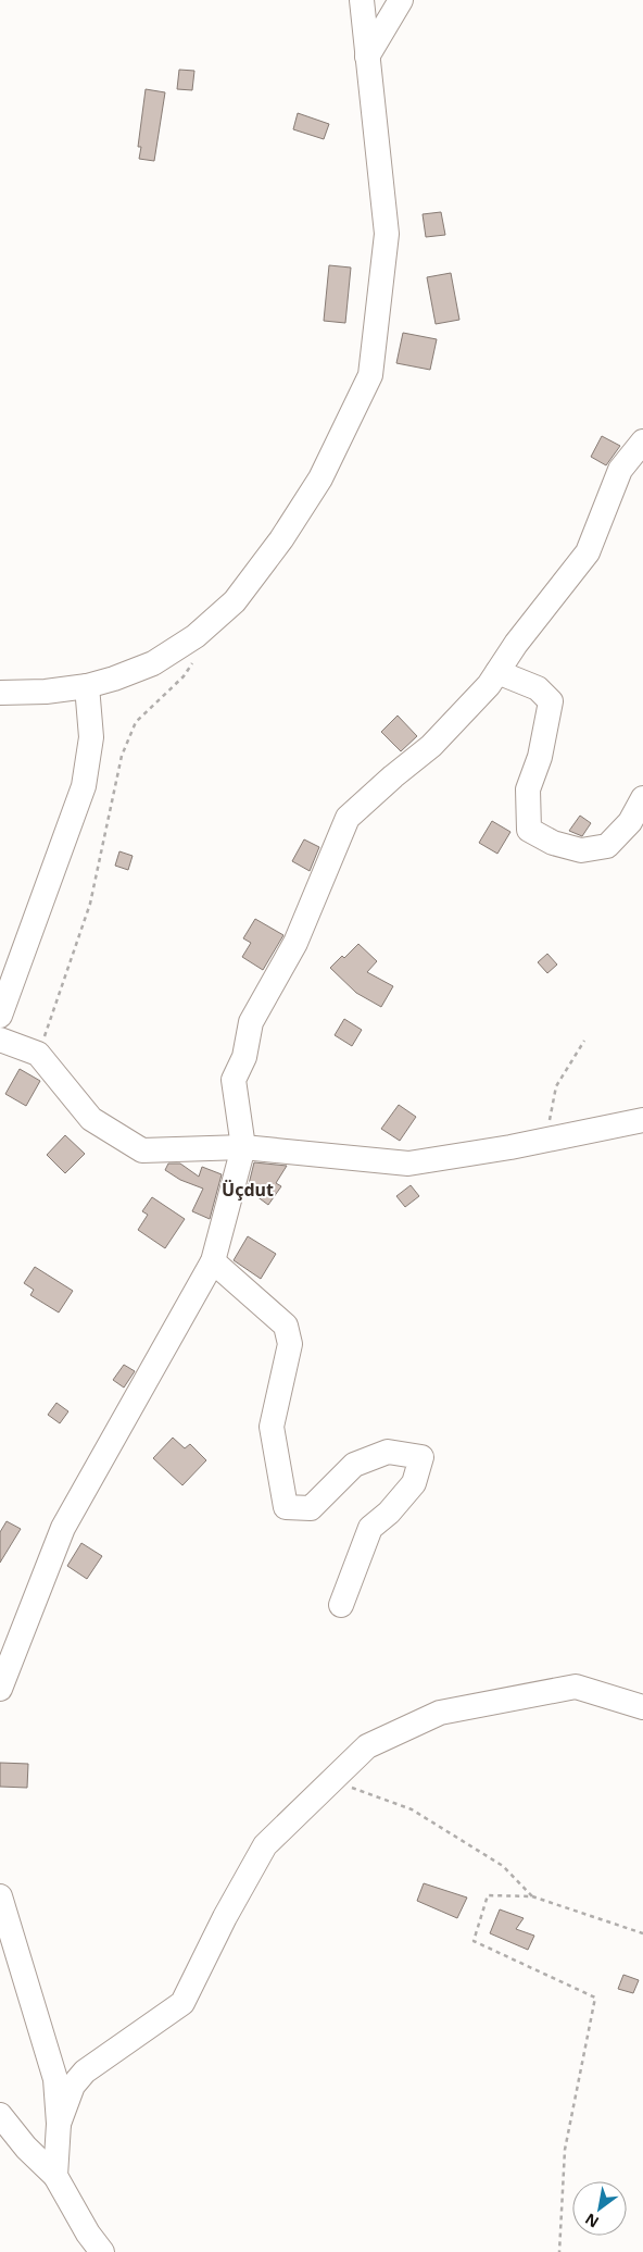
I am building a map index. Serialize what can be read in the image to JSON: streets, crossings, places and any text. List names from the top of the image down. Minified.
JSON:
{"districts":["Üçdut"],"north":"bottom left"}
